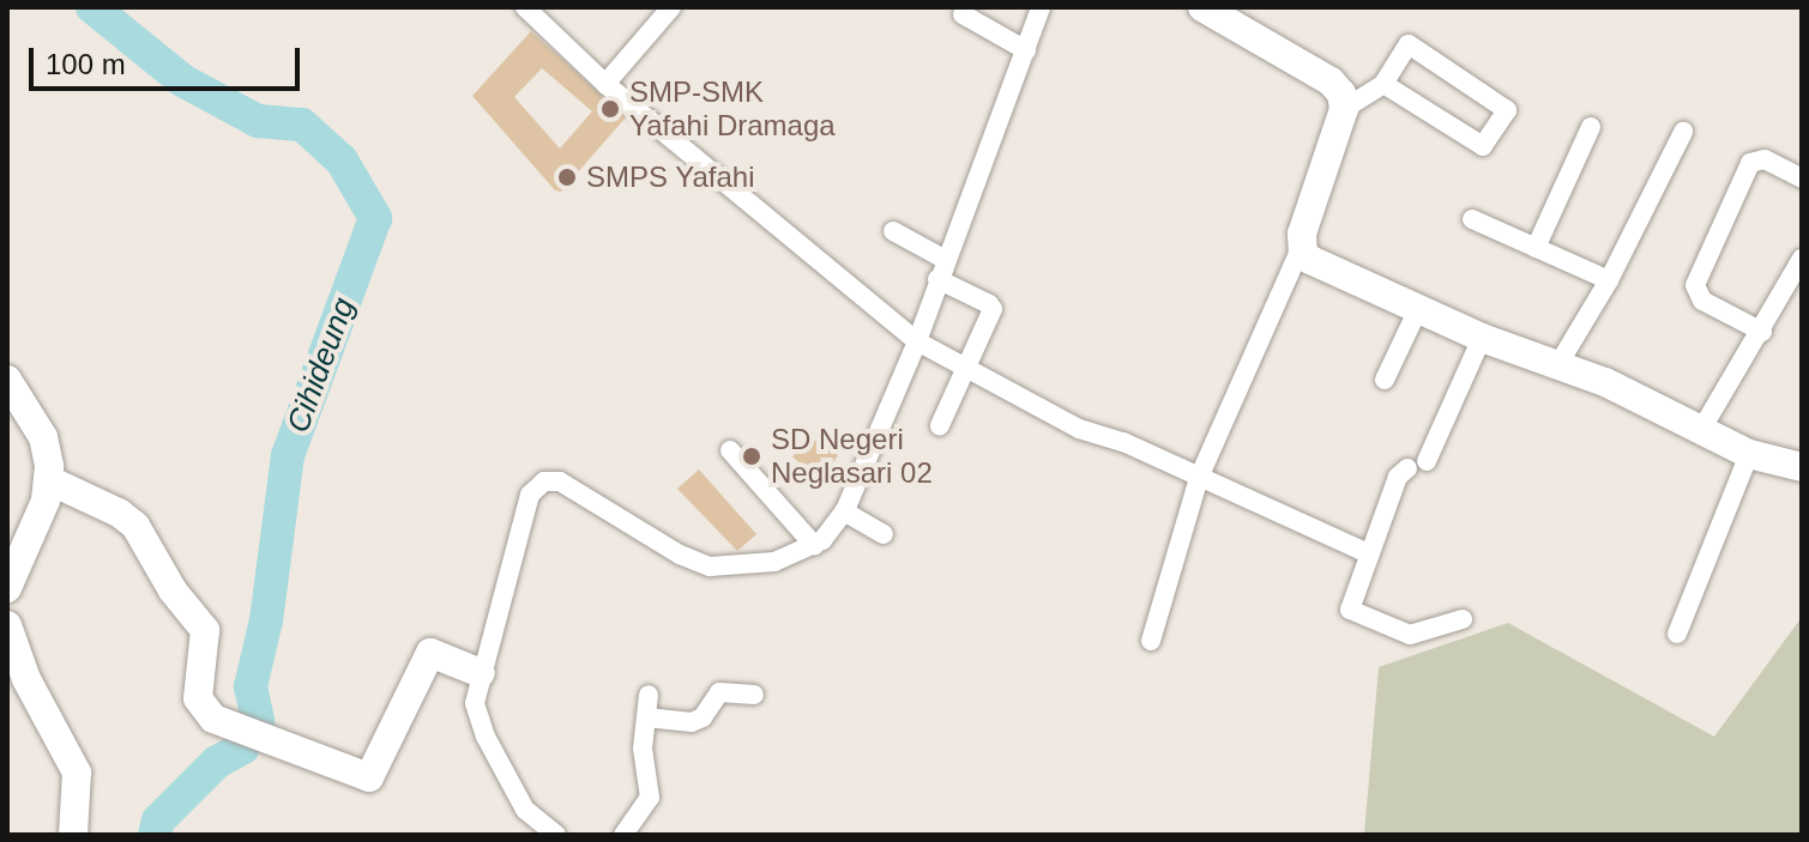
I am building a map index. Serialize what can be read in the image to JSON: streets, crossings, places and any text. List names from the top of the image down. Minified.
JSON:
{"water":["Cihideung"],"places":["SMP-SMK Yafahi Dramaga","SMPS Yafahi","SD Negeri Neglasari 02"],"scale_bar":"100 m"}
